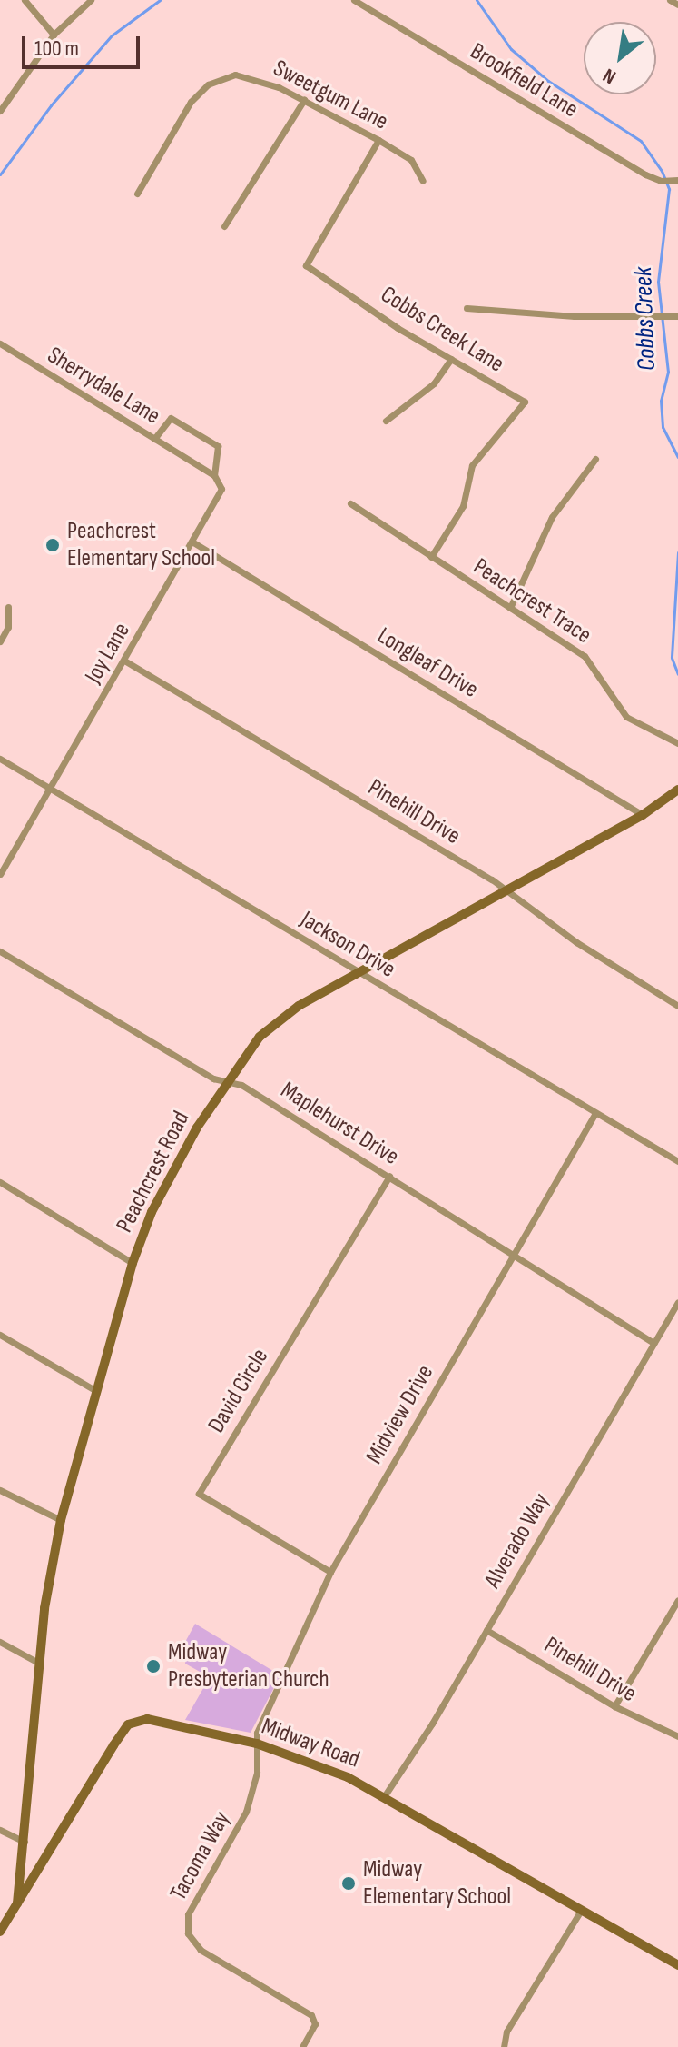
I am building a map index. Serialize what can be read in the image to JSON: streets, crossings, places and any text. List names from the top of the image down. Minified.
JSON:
{"streets":{"street":["Brookfield Lane","Sweetgum Lane","Cobbs Creek Lane","Sherrydale Lane","Peachcrest Trace","Joy Lane","Longleaf Drive","Pinehill Drive","Jackson Drive","Maplehurst Drive","Peachcrest Road","David Circle","Midview Drive","Alverado Way","Midway Road","Tacoma Way"]},"crossings":[["Sweetgum Lane","Cobbs Creek Lane"],["Cobbs Creek Lane","Peachcrest Trace"],["Sherrydale Lane","Joy Lane"],["Joy Lane","Longleaf Drive"],["Joy Lane","Pinehill Drive"],["Joy Lane","Jackson Drive"],["Longleaf Drive","Peachcrest Road"],["Pinehill Drive","Peachcrest Road"],["Pinehill Drive","Alverado Way"],["Jackson Drive","Peachcrest Road"],["Jackson Drive","Midview Drive"],["Maplehurst Drive","Peachcrest Road"],["Maplehurst Drive","David Circle"],["Maplehurst Drive","Midview Drive"],["Maplehurst Drive","Alverado Way"],["Peachcrest Road","Midway Road"],["David Circle","Midview Drive"],["Midview Drive","Midway Road"],["Midview Drive","Tacoma Way"],["Alverado Way","Midway Road"],["Midway Road","Tacoma Way"]],"water":["Cobbs Creek"],"places":["Peachcrest Elementary School","Midway Presbyterian Church","Midway Elementary School"],"scale_bar":"100 m","north":"bottom left"}
